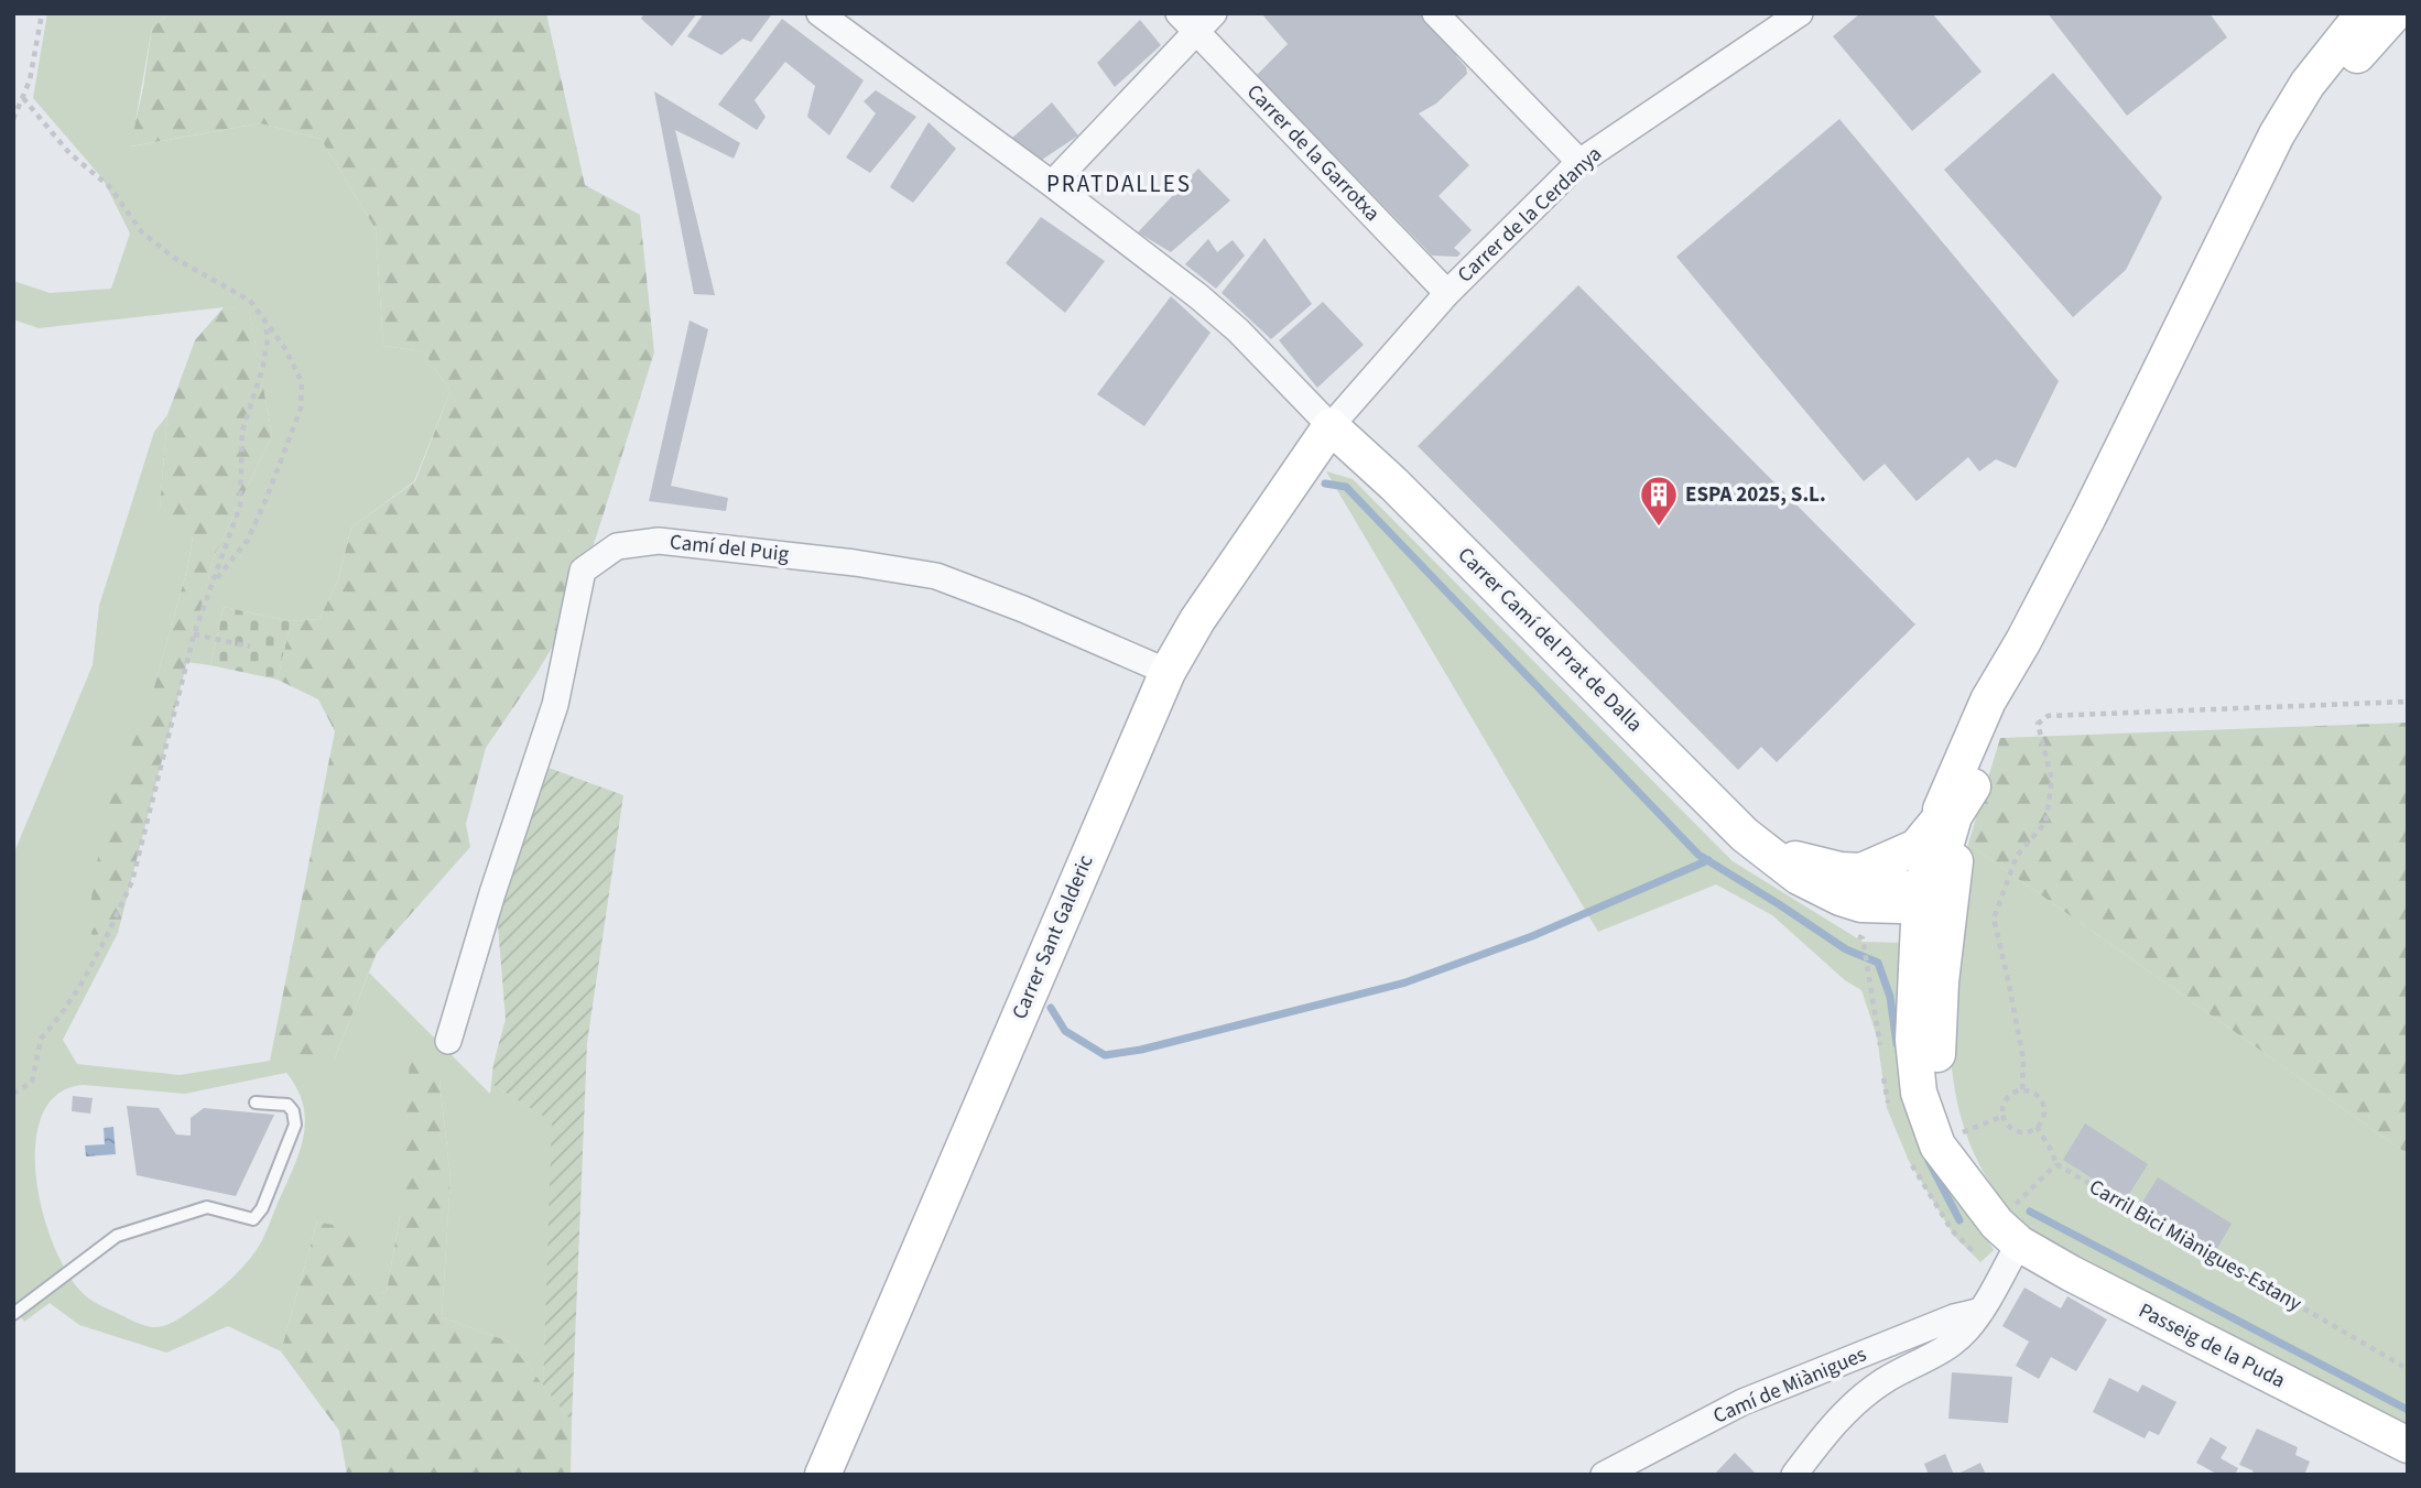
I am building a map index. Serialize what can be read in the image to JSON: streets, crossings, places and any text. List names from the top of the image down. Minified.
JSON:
{"streets":{"main road":["Carrer Camí del Prat de Dalla","Carrer Sant Galderic","Passeig de la Puda"],"street":["Carrer de la Garrotxa","Carrer de la Cerdanya","Camí del Puig","Camí de Miànigues"],"path":["Carril Bici Miànigues-Estany"]},"crossings":[["Carrer de la Garrotxa","Carrer de la Cerdanya"],["Carrer de la Cerdanya","Carrer Camí del Prat de Dalla"],["Carrer de la Cerdanya","Carrer Sant Galderic"],["Camí del Puig","Carrer Sant Galderic"],["Carrer Camí del Prat de Dalla","Carrer Sant Galderic"]],"districts":["PRATDALLES"],"places":{"building":["ESPA 2025, S.L."]}}
